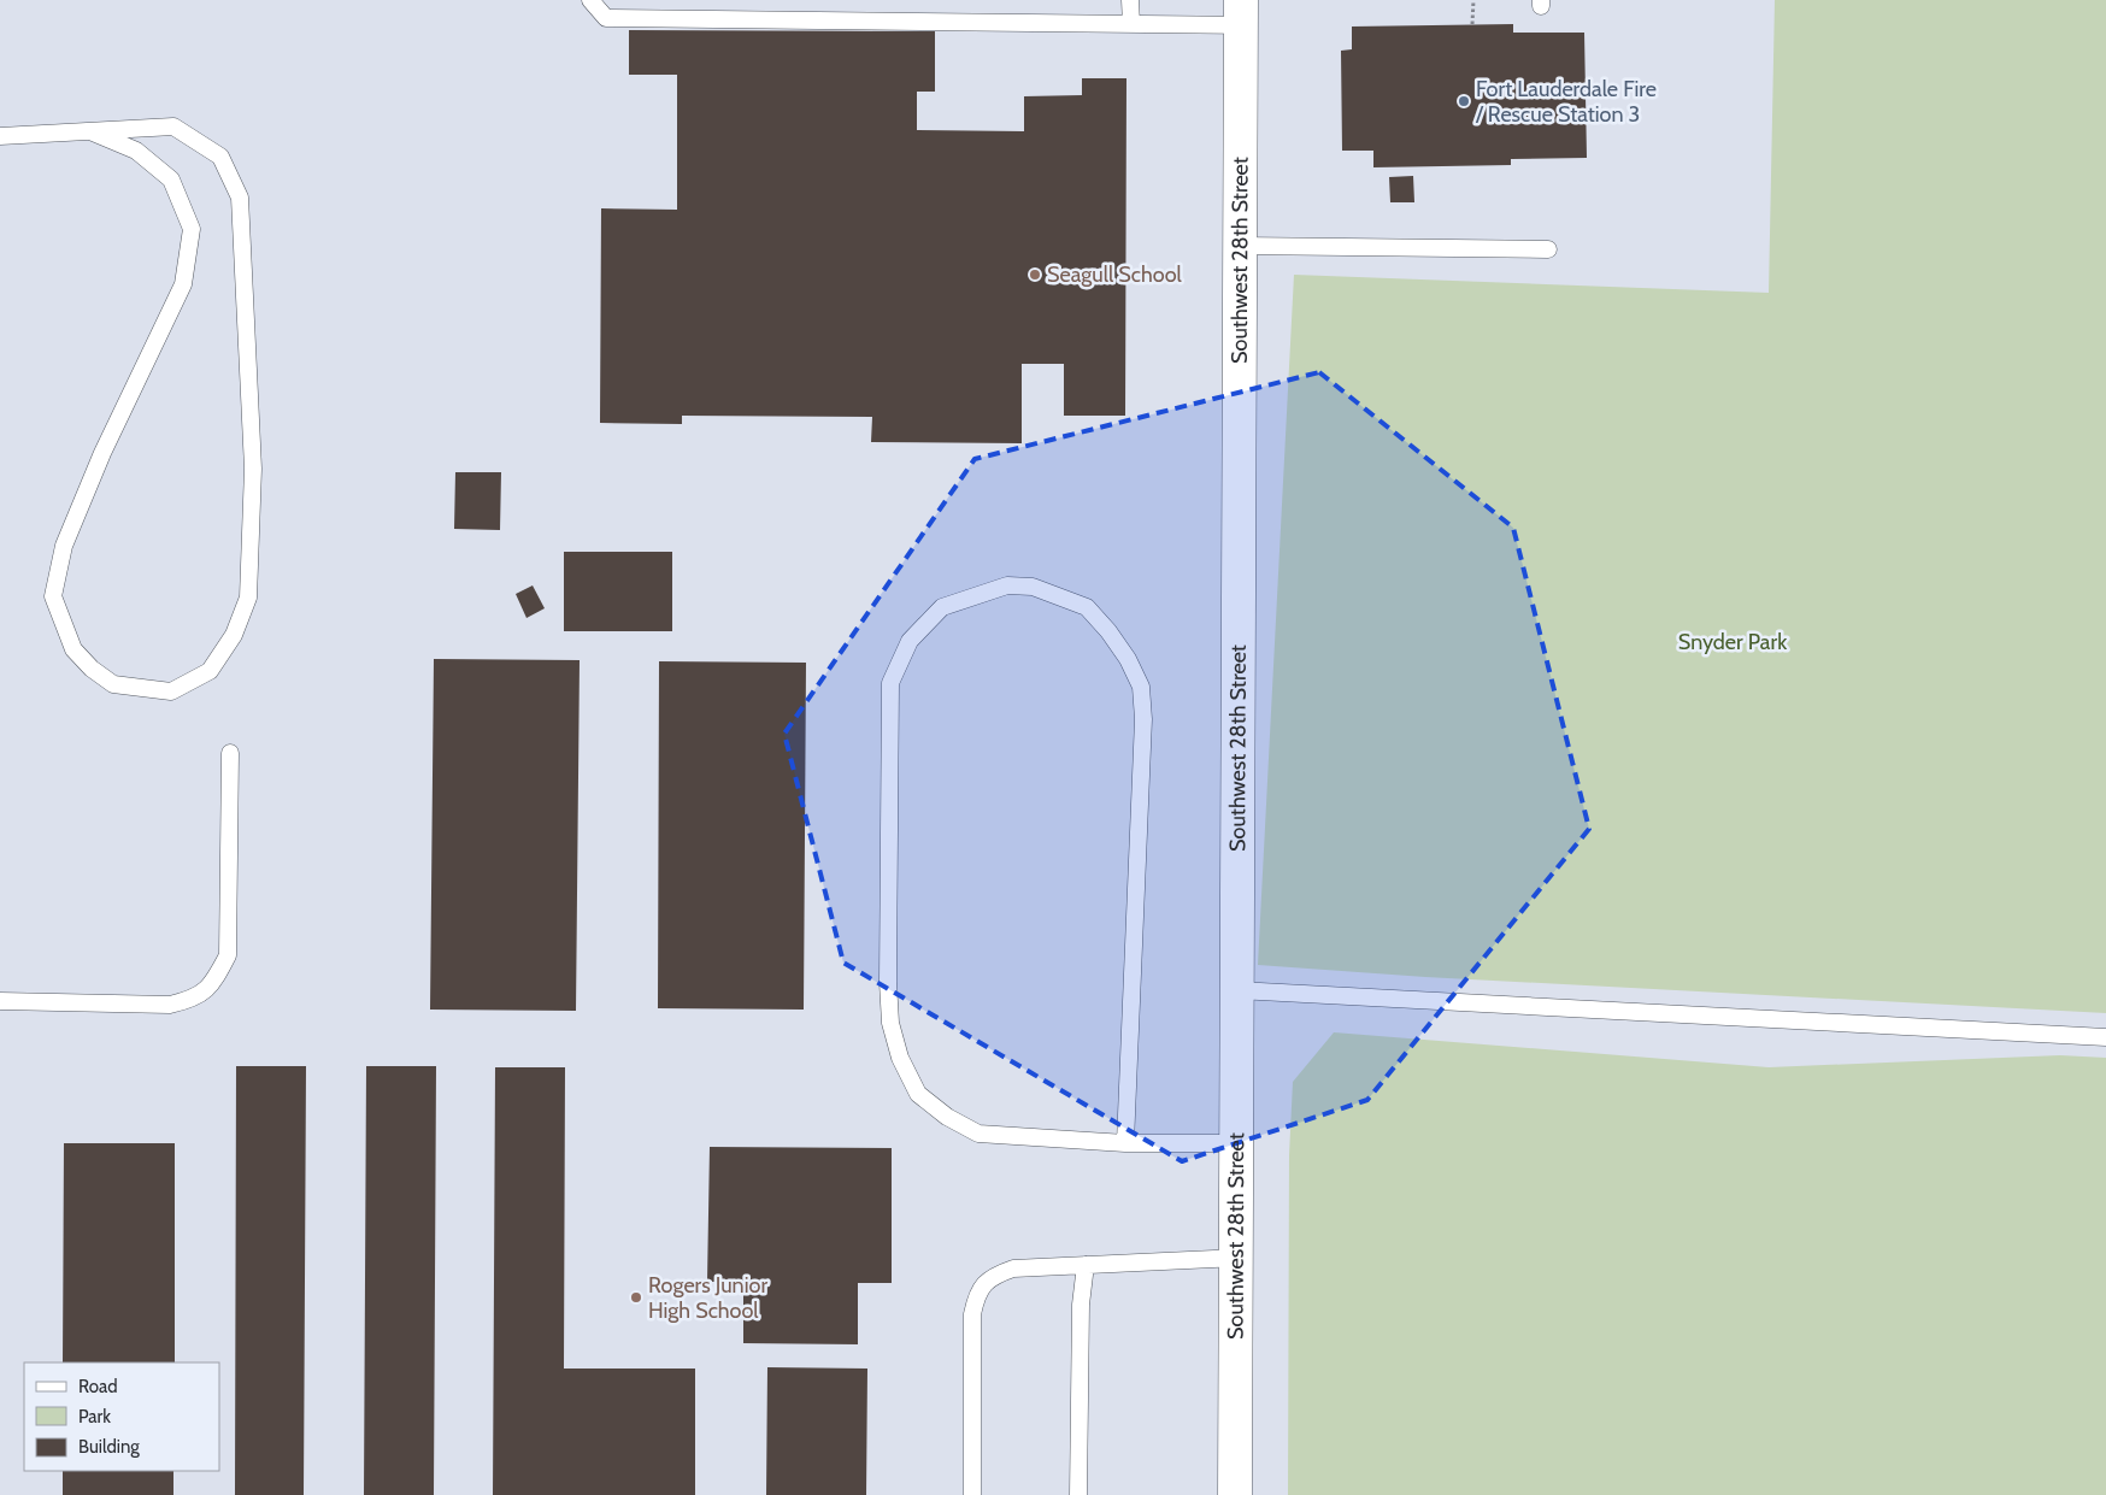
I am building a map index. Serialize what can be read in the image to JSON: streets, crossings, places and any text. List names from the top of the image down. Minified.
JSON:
{"streets":{"street":["Southwest 28th Street"]},"parks":["Snyder Park"],"places":["Fort Lauderdale Fire / Rescue Station 3","Seagull School","Rogers Junior High School"],"legend":["Road","Park","Building"]}
